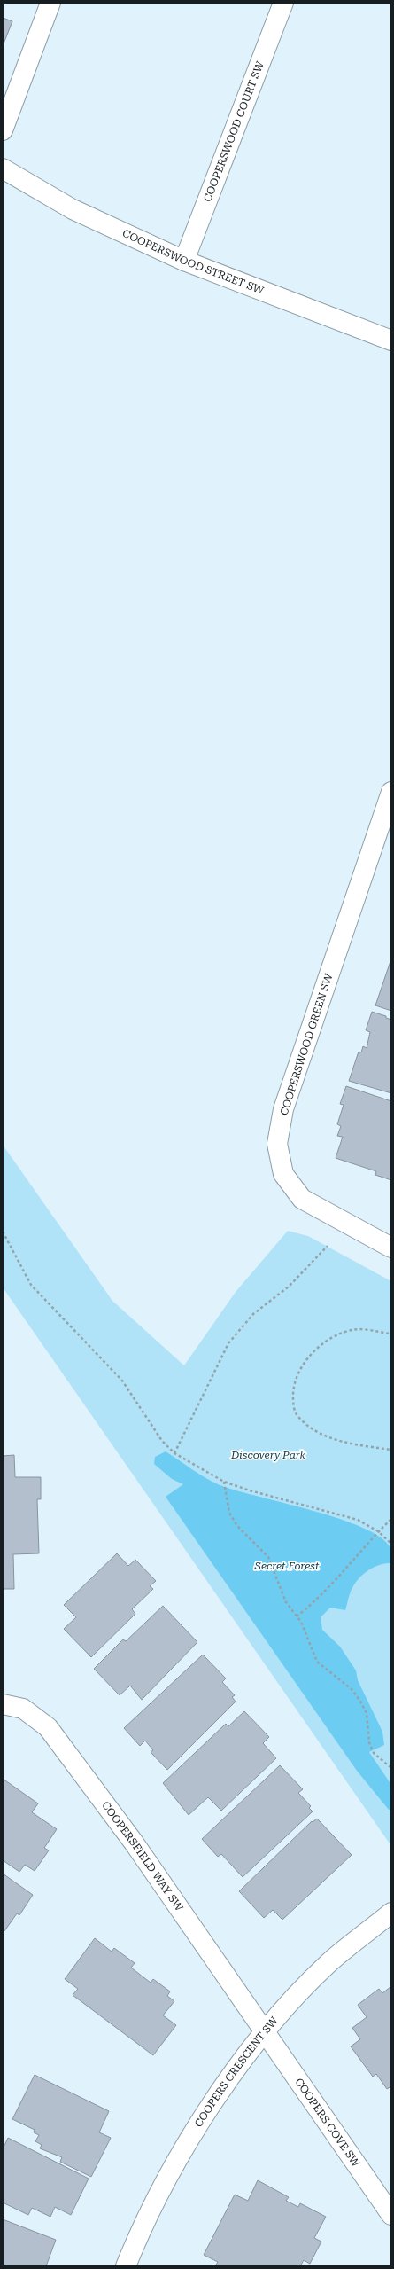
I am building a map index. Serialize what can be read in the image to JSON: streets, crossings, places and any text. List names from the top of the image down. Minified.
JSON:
{"streets":{"street":["COOPERSWOOD COURT SW","COOPERSWOOD STREET SW","COOPERSWOOD GREEN SW","COOPERSFIELD WAY SW","COOPERS CRESCENT SW","COOPERS COVE SW"]},"crossings":[["COOPERSWOOD COURT SW","COOPERSWOOD STREET SW"],["COOPERSFIELD WAY SW","COOPERS CRESCENT SW"],["COOPERSFIELD WAY SW","COOPERS COVE SW"],["COOPERS CRESCENT SW","COOPERS COVE SW"]],"parks":["Discovery Park","Secret Forest"]}
